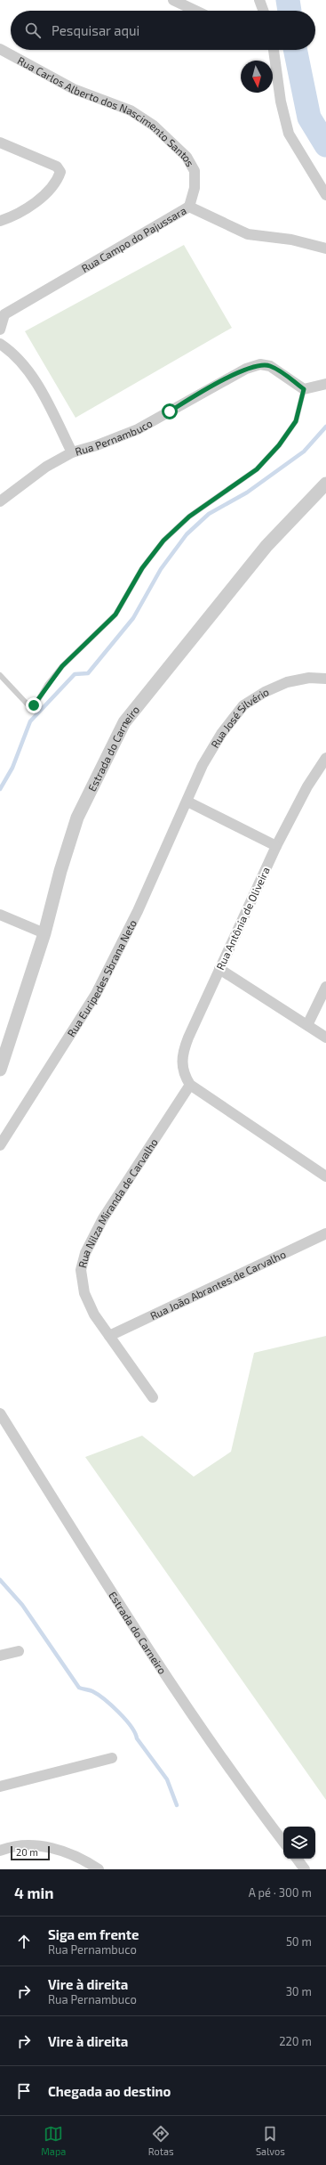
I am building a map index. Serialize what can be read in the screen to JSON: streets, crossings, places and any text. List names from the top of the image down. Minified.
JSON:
{"streets":{"street":["Rua Carlos Alberto dos Nascimento Santos","Rua Campo do Pajussara","Rua Pernambuco","Rua José Silvério","Estrada do Carneiro","Rua Antônia de Oliveira","Rua Euripedes Sbrana Neto","Rua Nilza Miranda de Carvalho","Rua João Abrantes de Carvalho"]},"crossings":[["Rua Carlos Alberto dos Nascimento Santos","Rua Campo do Pajussara"],["Rua José Silvério","Rua Euripedes Sbrana Neto"],["Rua Antônia de Oliveira","Rua Nilza Miranda de Carvalho"],["Rua Nilza Miranda de Carvalho","Rua João Abrantes de Carvalho"]],"scale_bar":"20 m","north":"bottom","page":{"search":"Pesquisar aqui","scale":"20 m","heading":["4 min","A pé · 300 m"],"list":[["Siga em frente","Rua Pernambuco","50 m"],["Vire à direita","Rua Pernambuco","30 m"],["Vire à direita","220 m"],"Chegada ao destino"],"nav":["Mapa","Rotas","Salvos"]}}
